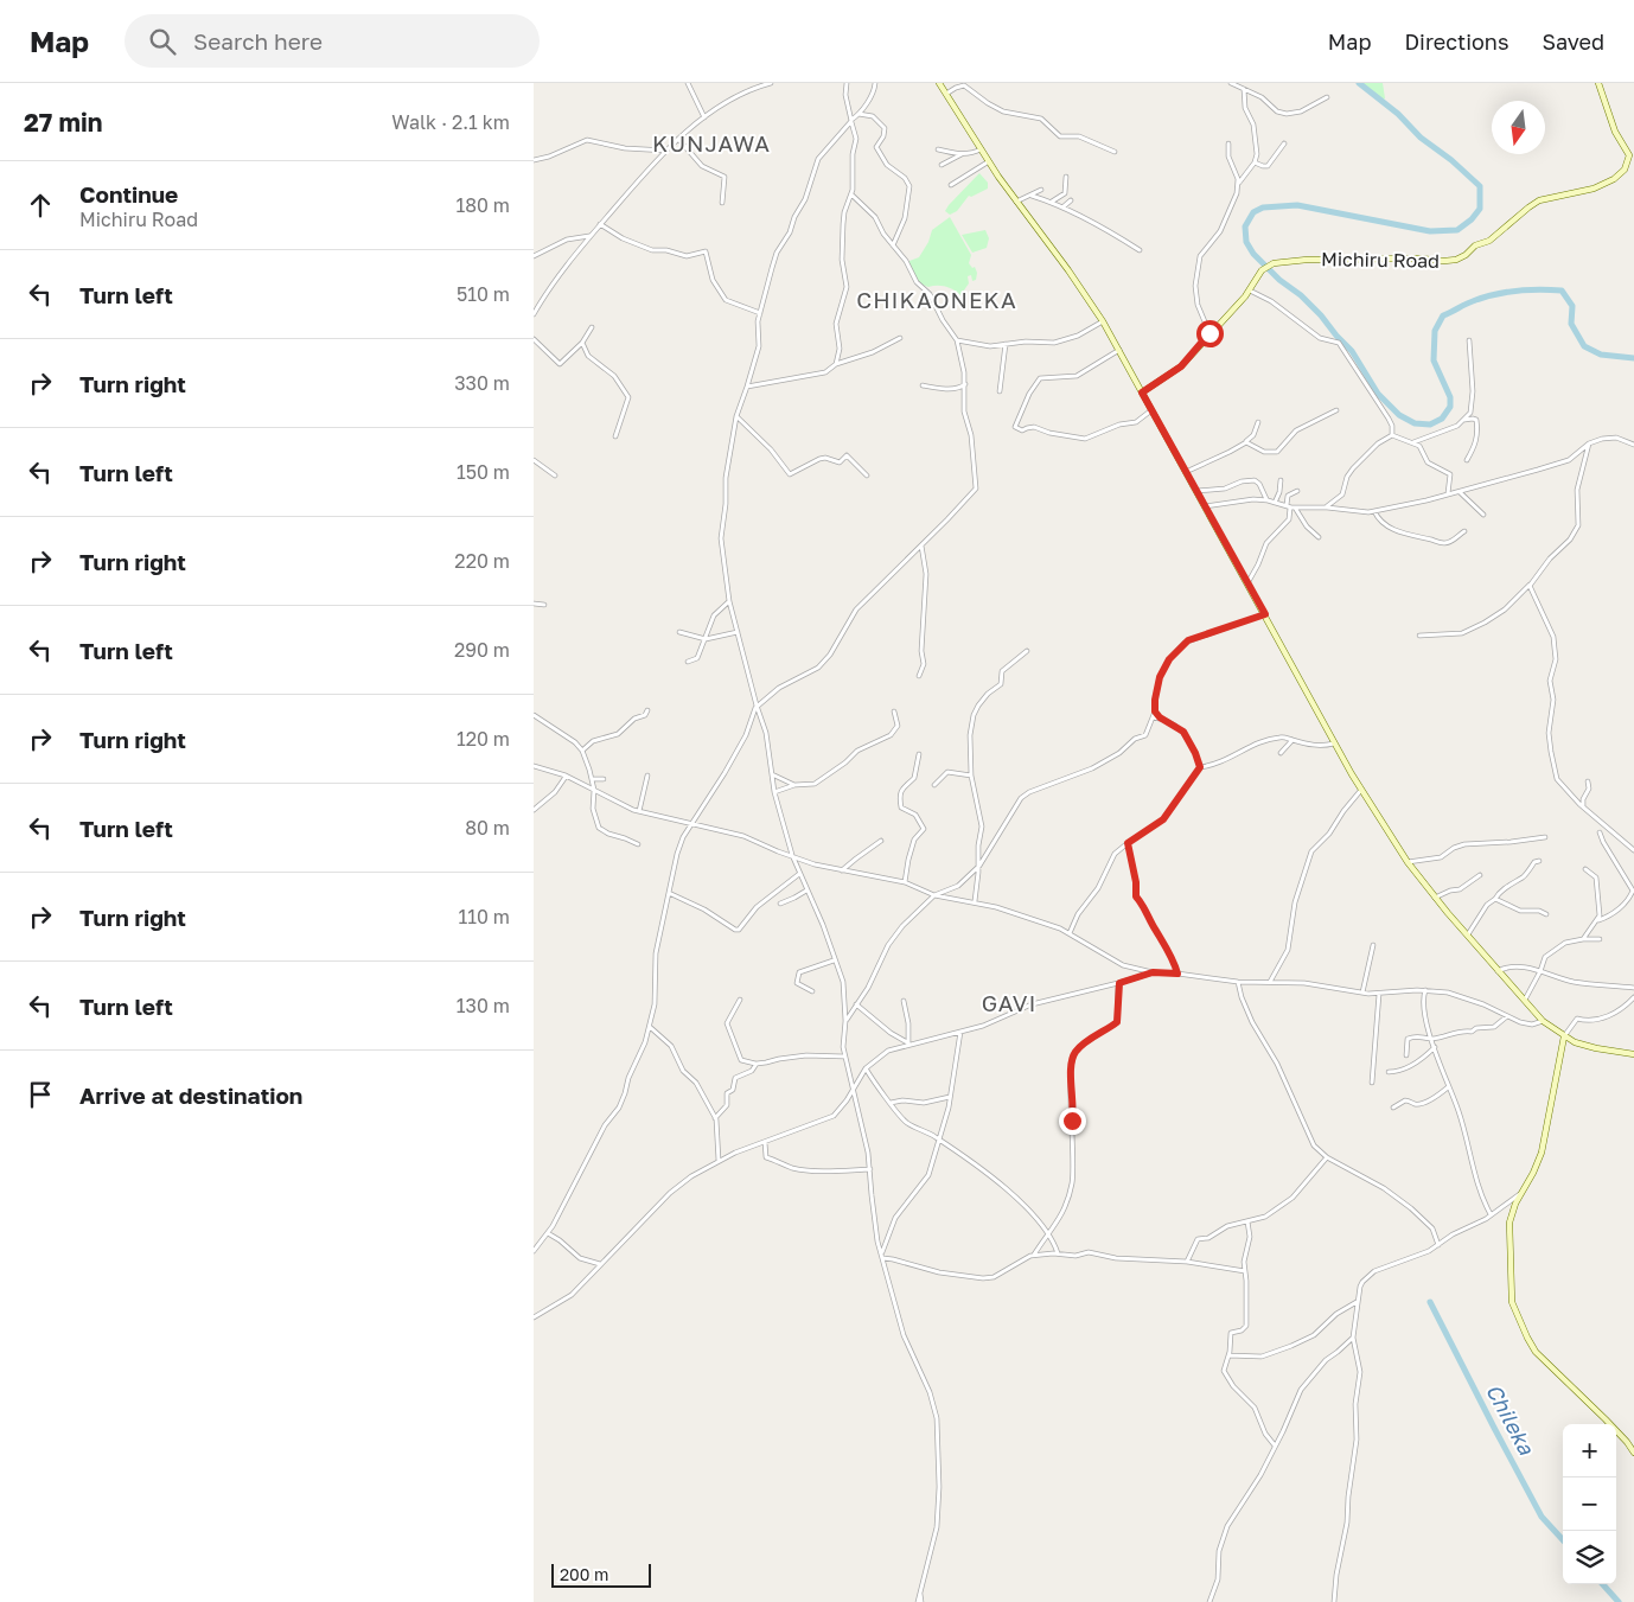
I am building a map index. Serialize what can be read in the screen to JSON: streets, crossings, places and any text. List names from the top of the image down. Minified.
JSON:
{"streets":{"main road":["Michiru Road"]},"districts":["KUNJAWA","CHIKAONEKA","GAVI"],"water":["Chileka"],"scale_bar":"200 m","north":"bottom","page":{"header":"Map","search":"Search here","nav":["Map","Directions","Saved"],"heading":["27 min","Walk · 2.1 km"],"list":[["Continue","Michiru Road","180 m"],["Turn left","510 m"],["Turn right","330 m"],["Turn left","150 m"],["Turn right","220 m"],["Turn left","290 m"],["Turn right","120 m"],["Turn left","80 m"],["Turn right","110 m"],["Turn left","130 m"],"Arrive at destination"],"map_buttons":["+","−"],"scale":"200 m"}}
